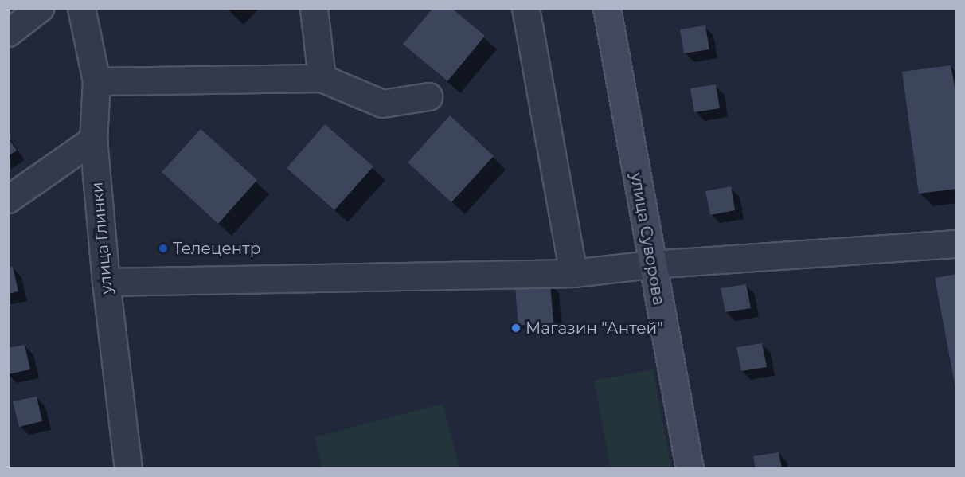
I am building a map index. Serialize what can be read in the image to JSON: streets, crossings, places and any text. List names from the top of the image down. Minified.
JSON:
{"streets":{"street":["улица Глинки","улица Суворова"]},"places":["Телецентр","Магазин \"Антей\""]}
